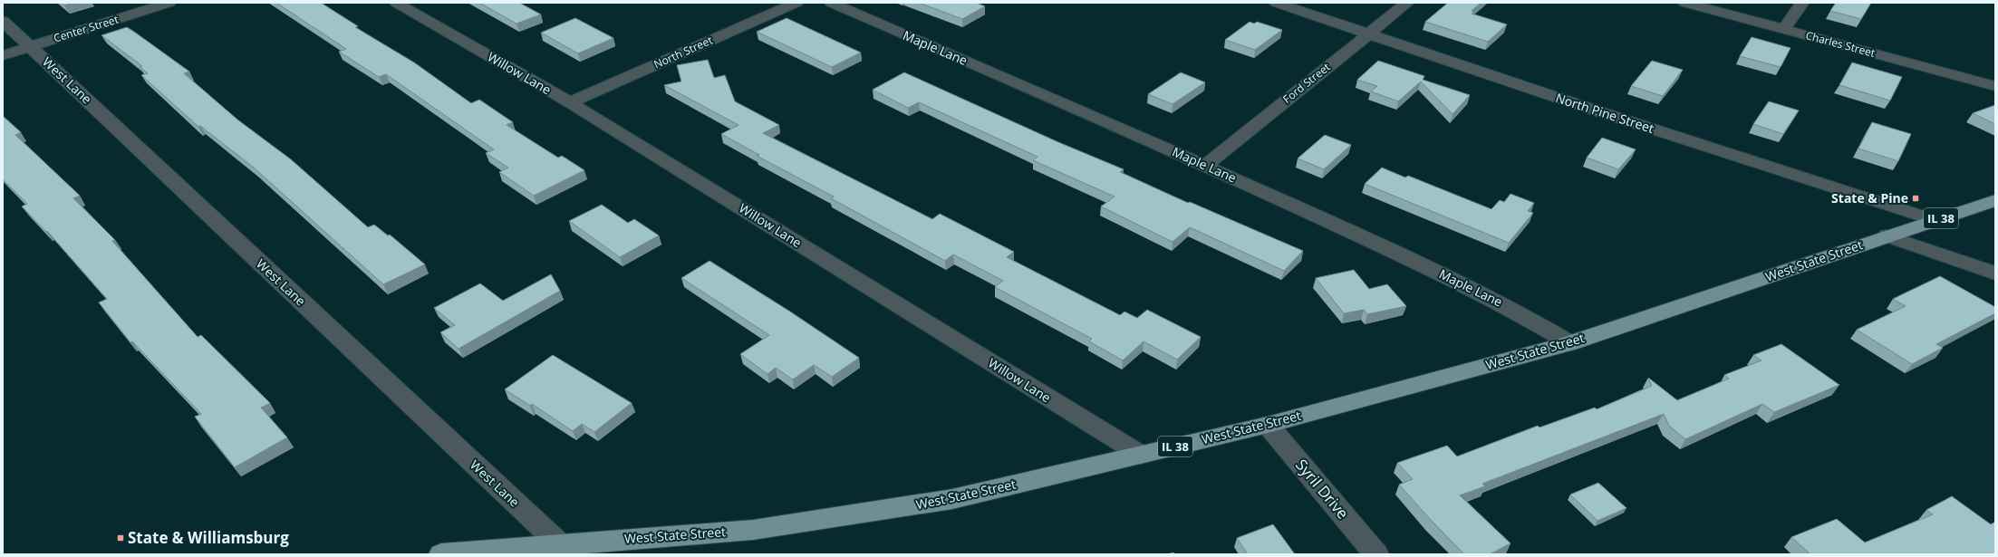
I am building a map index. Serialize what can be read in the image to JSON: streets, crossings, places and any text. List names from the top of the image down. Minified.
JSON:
{"streets":{"main road":["IL 38","West State Street"],"street":["Center Street","Charles Street","Maple Lane","North Street","Willow Lane","West Lane","Ford Street","North Pine Street","Syril Drive"]},"crossings":[["Center Street","West Lane"],["Maple Lane","Ford Street"],["Maple Lane","West State Street"],["North Street","Willow Lane"],["Willow Lane","West State Street"],["West Lane","West State Street"],["Ford Street","North Pine Street"],["North Pine Street","West State Street"],["West State Street","Syril Drive"]],"places":{"transit":["State & Pine","State & Williamsburg"]}}
